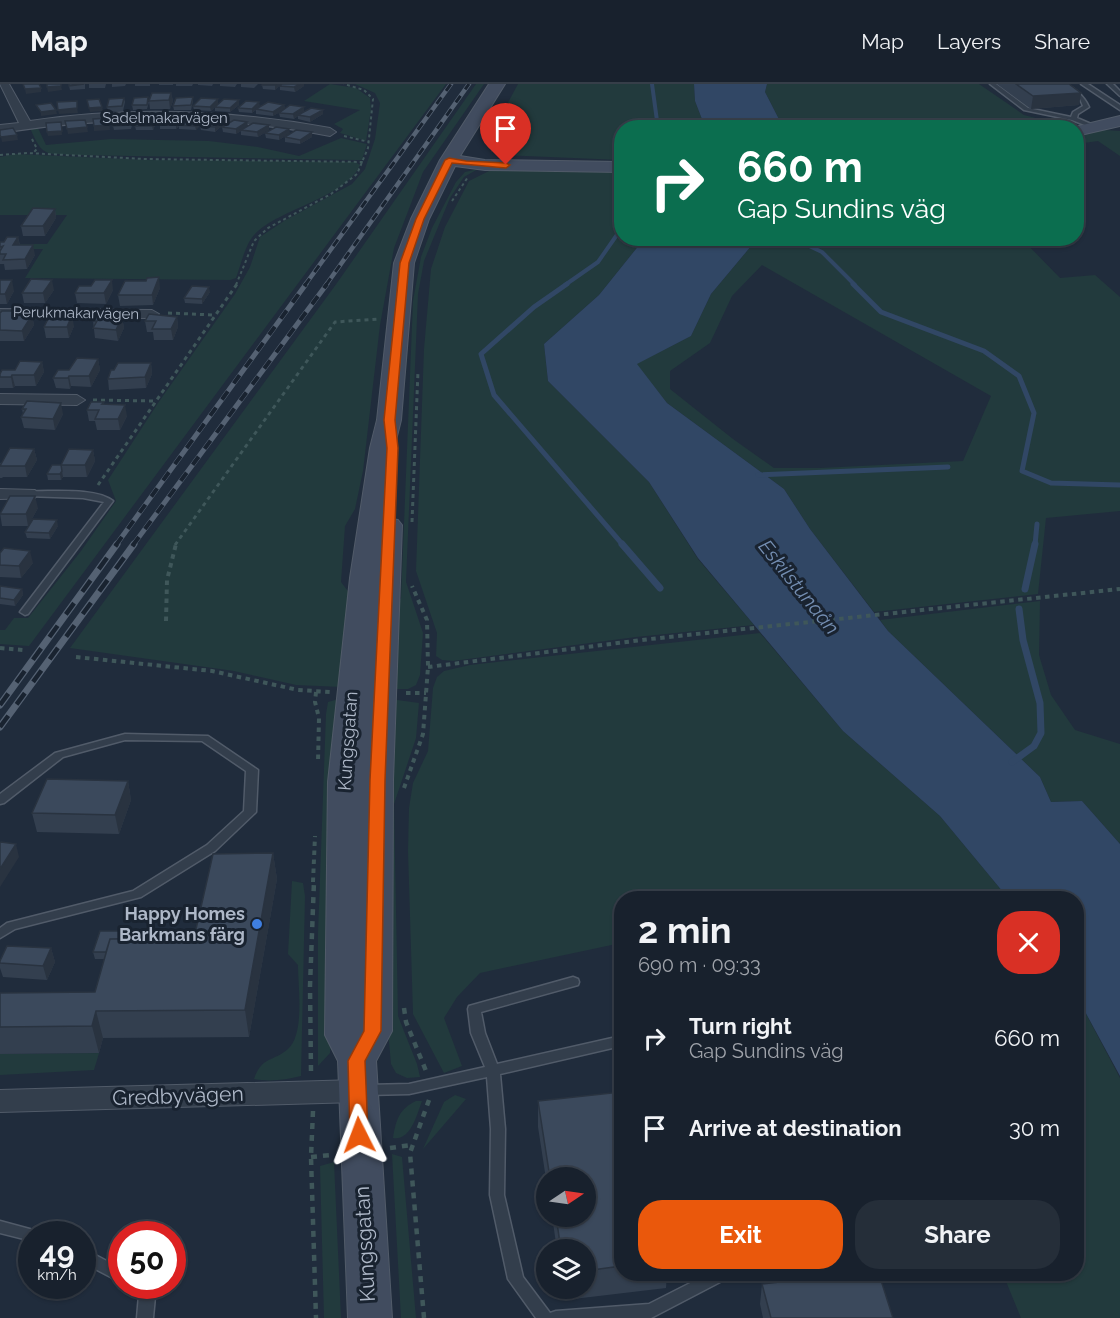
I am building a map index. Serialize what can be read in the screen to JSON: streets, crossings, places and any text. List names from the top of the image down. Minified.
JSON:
{"streets":{"main road":["Kungsgatan"],"street":["Sadelmakarvägen","Perukmakarvägen","Gredbyvägen"]},"crossings":[["Kungsgatan","Gredbyvägen"]],"water":["Eskilstunaån"],"places":["Happy Homes Barkmans färg"],"north":"right","page":{"header":"Map","nav":["Map","Layers","Share"],"turn":["660 m","Gap Sundins väg"],"heading":["2 min","690 m · 09:33"],"list":[{"name":"Turn right","note":"Gap Sundins väg","value":"660 m"},{"name":"Arrive at destination","value":"30 m"}],"buttons":["Exit","Share"],"speed":"49 km/h","limit":"50"}}
